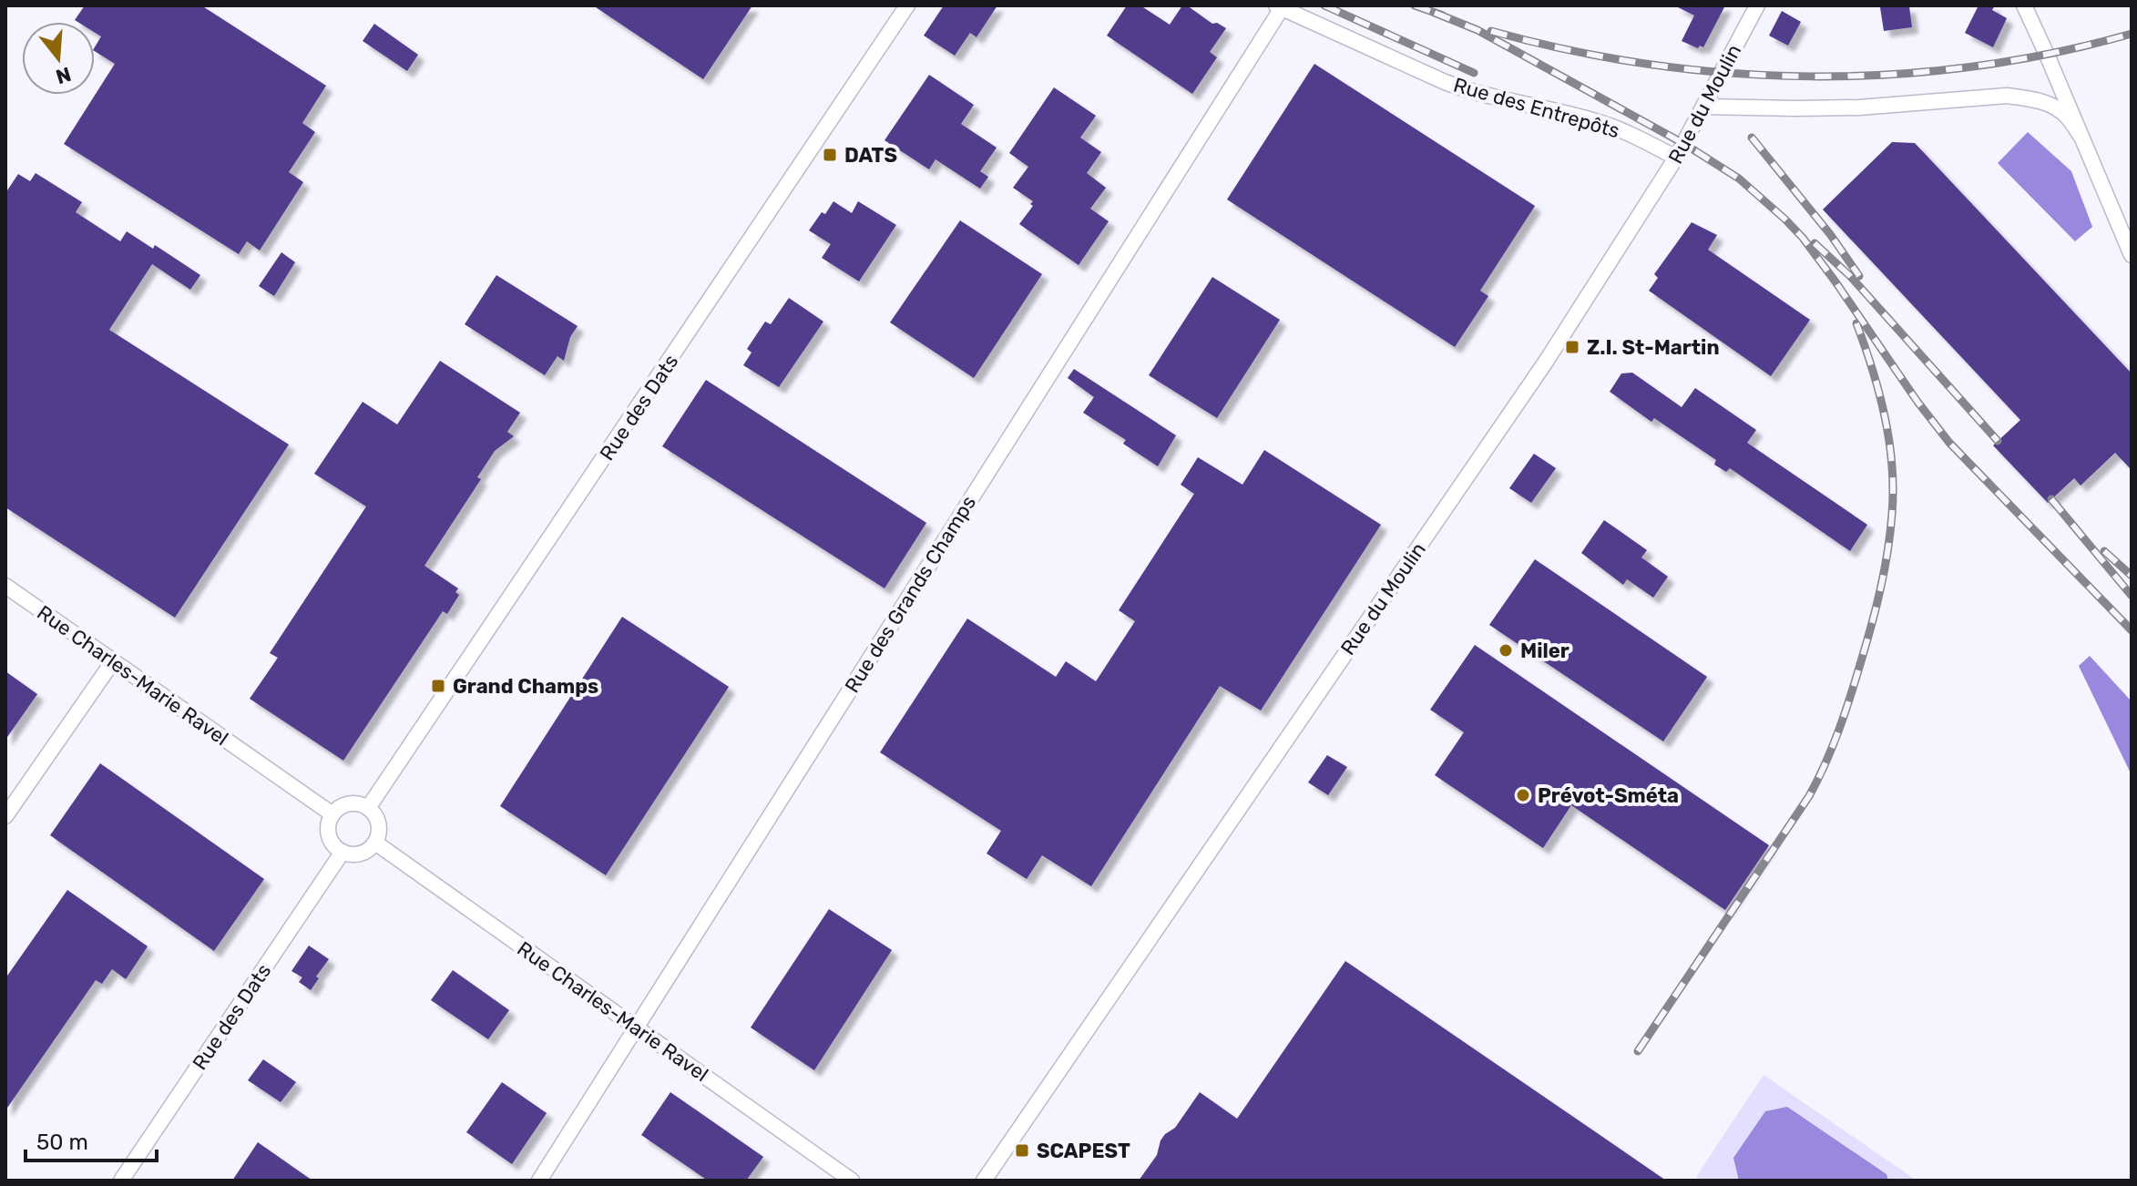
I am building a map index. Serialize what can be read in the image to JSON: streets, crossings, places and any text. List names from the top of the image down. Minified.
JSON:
{"streets":{"street":["Rue du Moulin","Rue des Entrepôts","Rue des Dats","Rue des Grands Champs","Rue Charles-Marie Ravel"]},"crossings":[["Rue du Moulin","Rue des Entrepôts"],["Rue des Entrepôts","Rue des Grands Champs"],["Rue des Dats","Rue Charles-Marie Ravel"],["Rue des Grands Champs","Rue Charles-Marie Ravel"]],"places":{"transit":["DATS","Z.I. St-Martin","Grand Champs","SCAPEST"],"other":["Miler","Prévot-Sméta"]},"scale_bar":"50 m","north":"bottom"}
